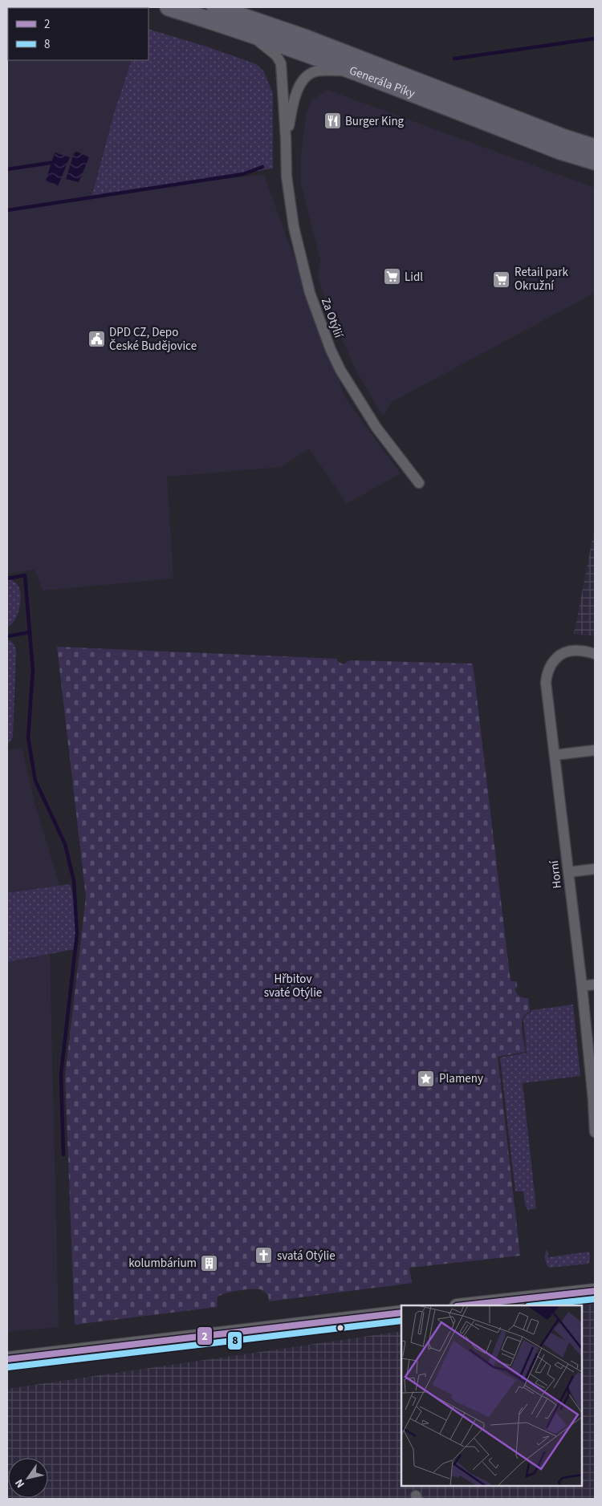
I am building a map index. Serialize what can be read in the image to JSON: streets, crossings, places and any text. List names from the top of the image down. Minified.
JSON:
{"streets":{"highway":["Generála Píky"],"street":["Za Otýlií","Horní"]},"crossings":[["Generála Píky","Za Otýlií"]],"parks":["Hřbitov svaté Otýlie"],"places":{"restaurant":["Burger King"],"supermarket":["Lidl","Retail park Okružní"],"public building":["DPD CZ, Depo České Budějovice"],"place":["Plameny"],"church":["svatá Otýlie"],"building":["kolumbárium"]},"lines":["transit line 2","transit line 8"],"legend":["2","8"],"north":"bottom left"}
